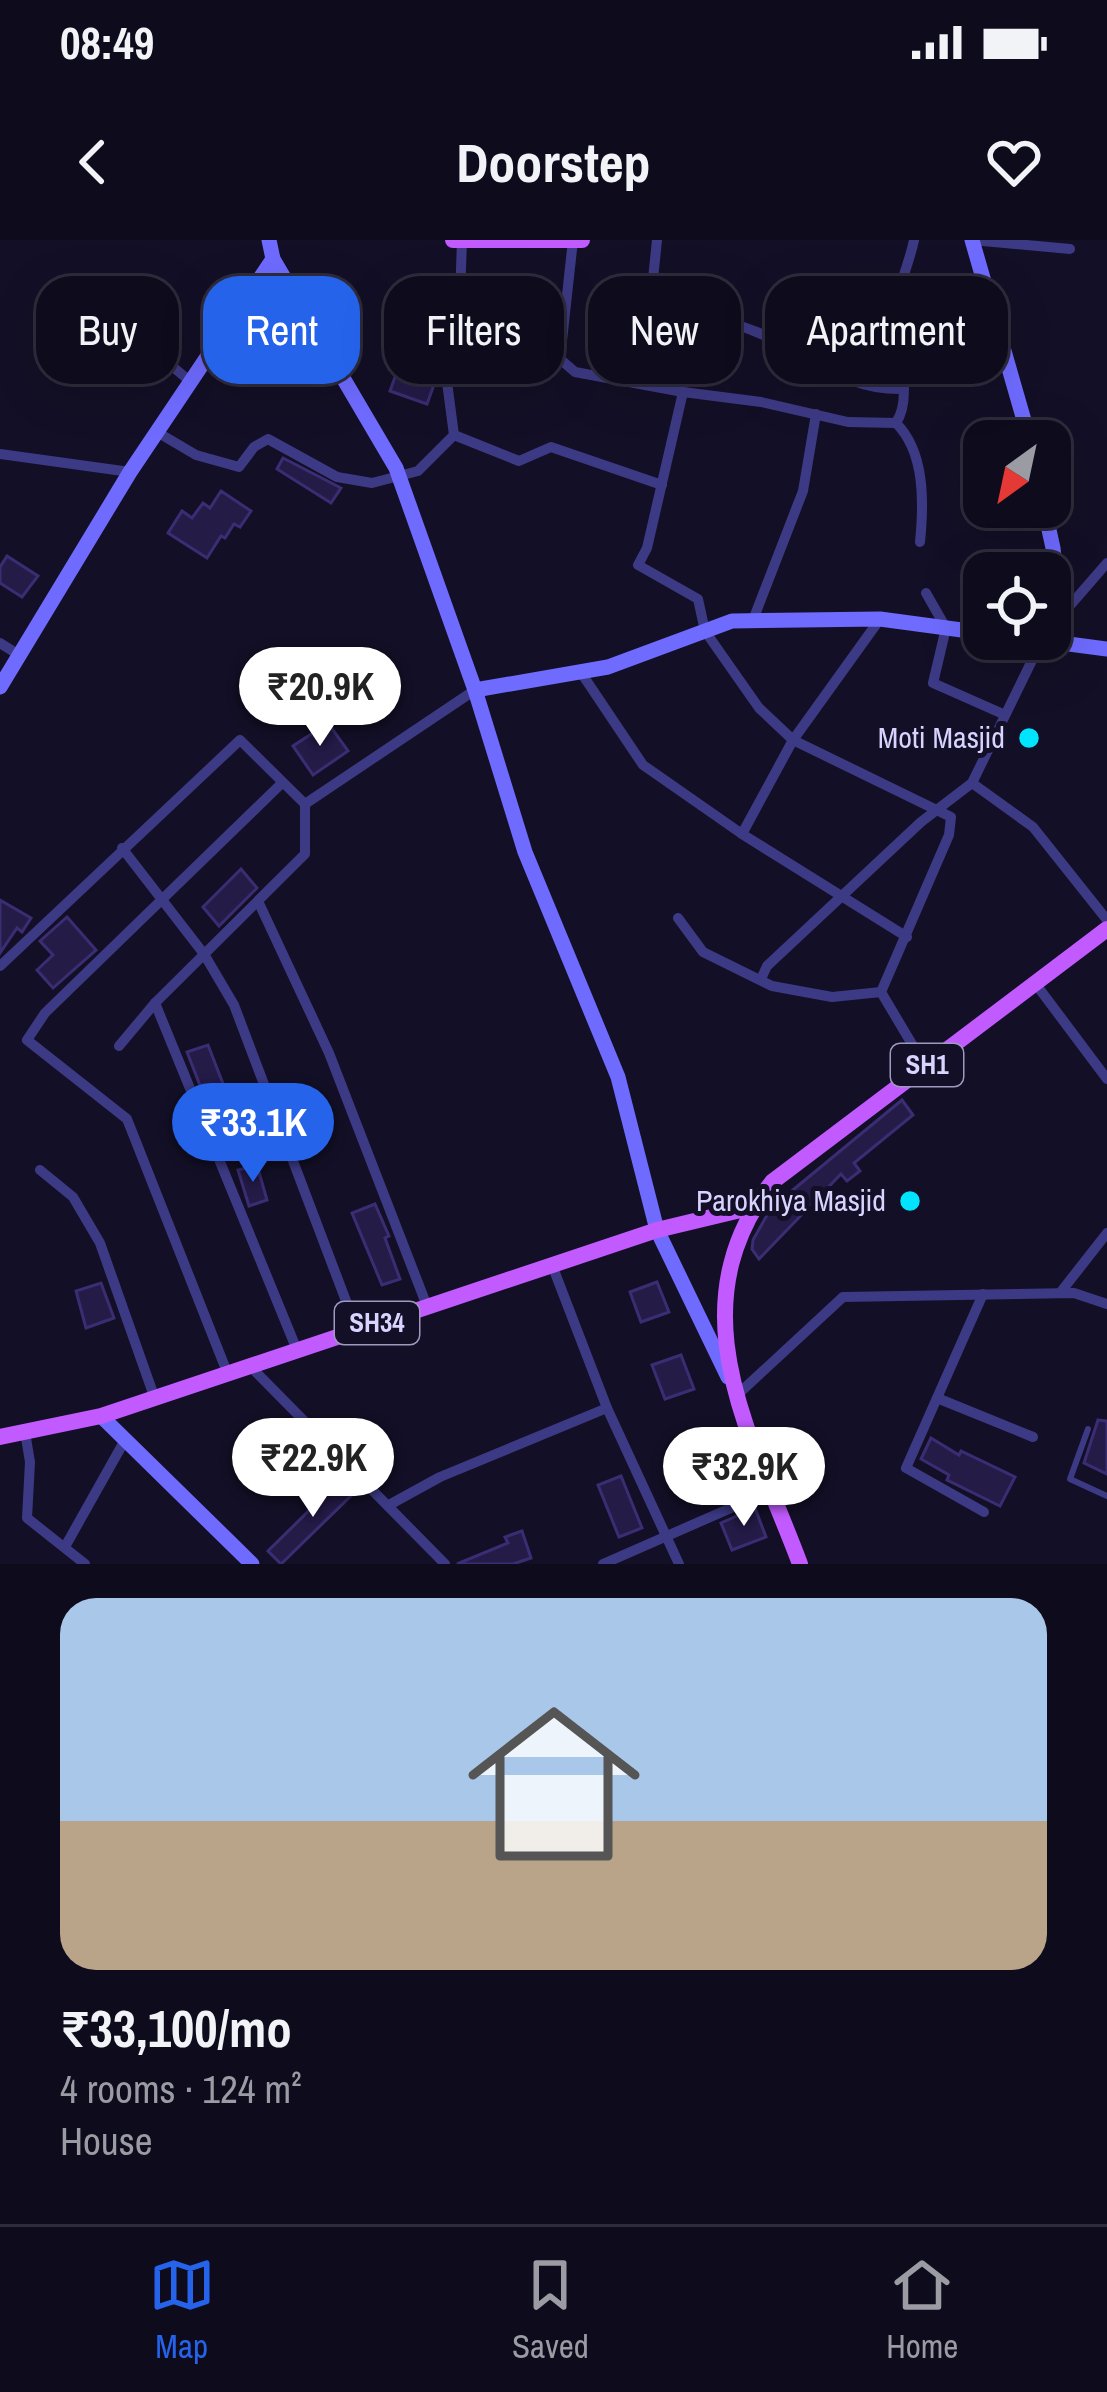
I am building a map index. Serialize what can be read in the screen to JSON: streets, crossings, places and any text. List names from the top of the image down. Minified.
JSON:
{"streets":{"main road":["SH1","SH34"]},"crossings":[["SH1","SH34"]],"places":["Moti Masjid","Parokhiya Masjid"],"north":"bottom left","page":{"status":"08:49","header":"Doorstep","chip":["Buy","Rent","Filters","New","Apartment"],"price":["₹20.9K","₹33.1K","₹22.9K","₹32.9K"],"list":[{"name":"₹33,100/mo","note":"4 rooms · 124 m² · House"}],"tabs":["Map","Saved","Home"]}}
